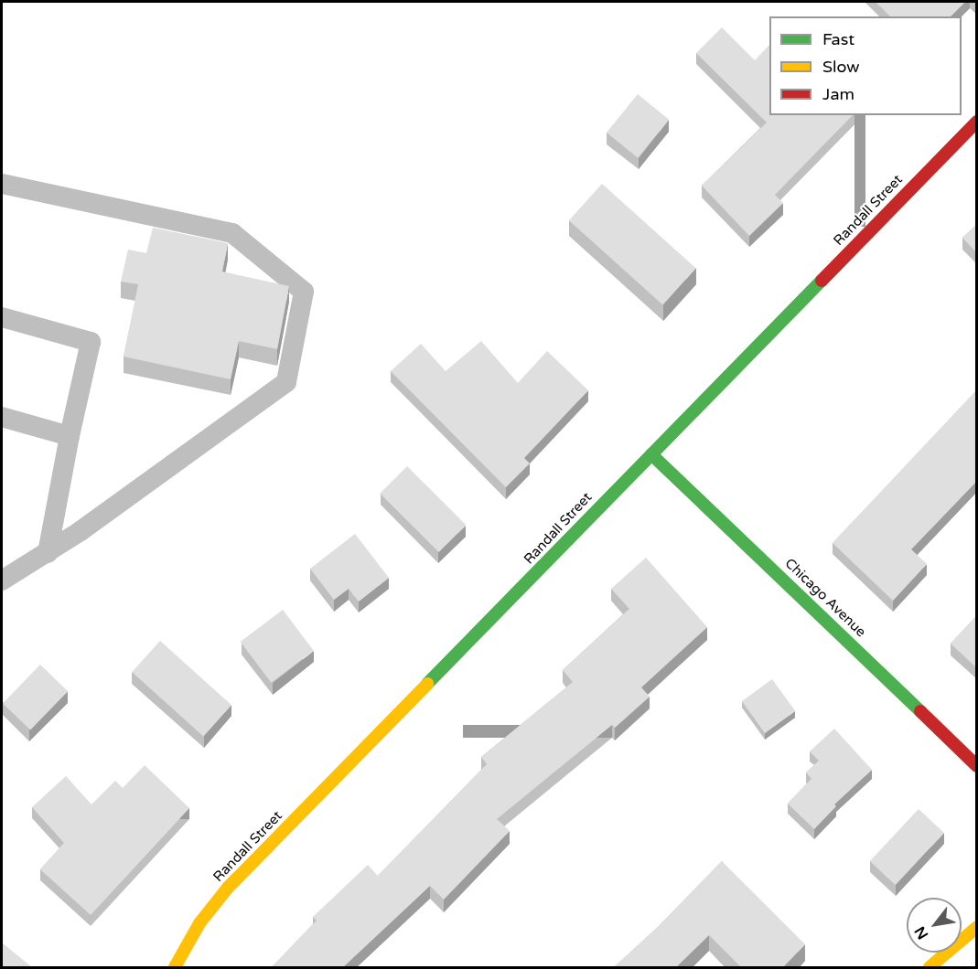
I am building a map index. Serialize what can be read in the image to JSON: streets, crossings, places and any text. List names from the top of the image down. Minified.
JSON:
{"streets":{"street":["Randall Street","Chicago Avenue"]},"crossings":[["Randall Street","Chicago Avenue"]],"legend":["Fast","Slow","Jam"],"north":"bottom left"}
